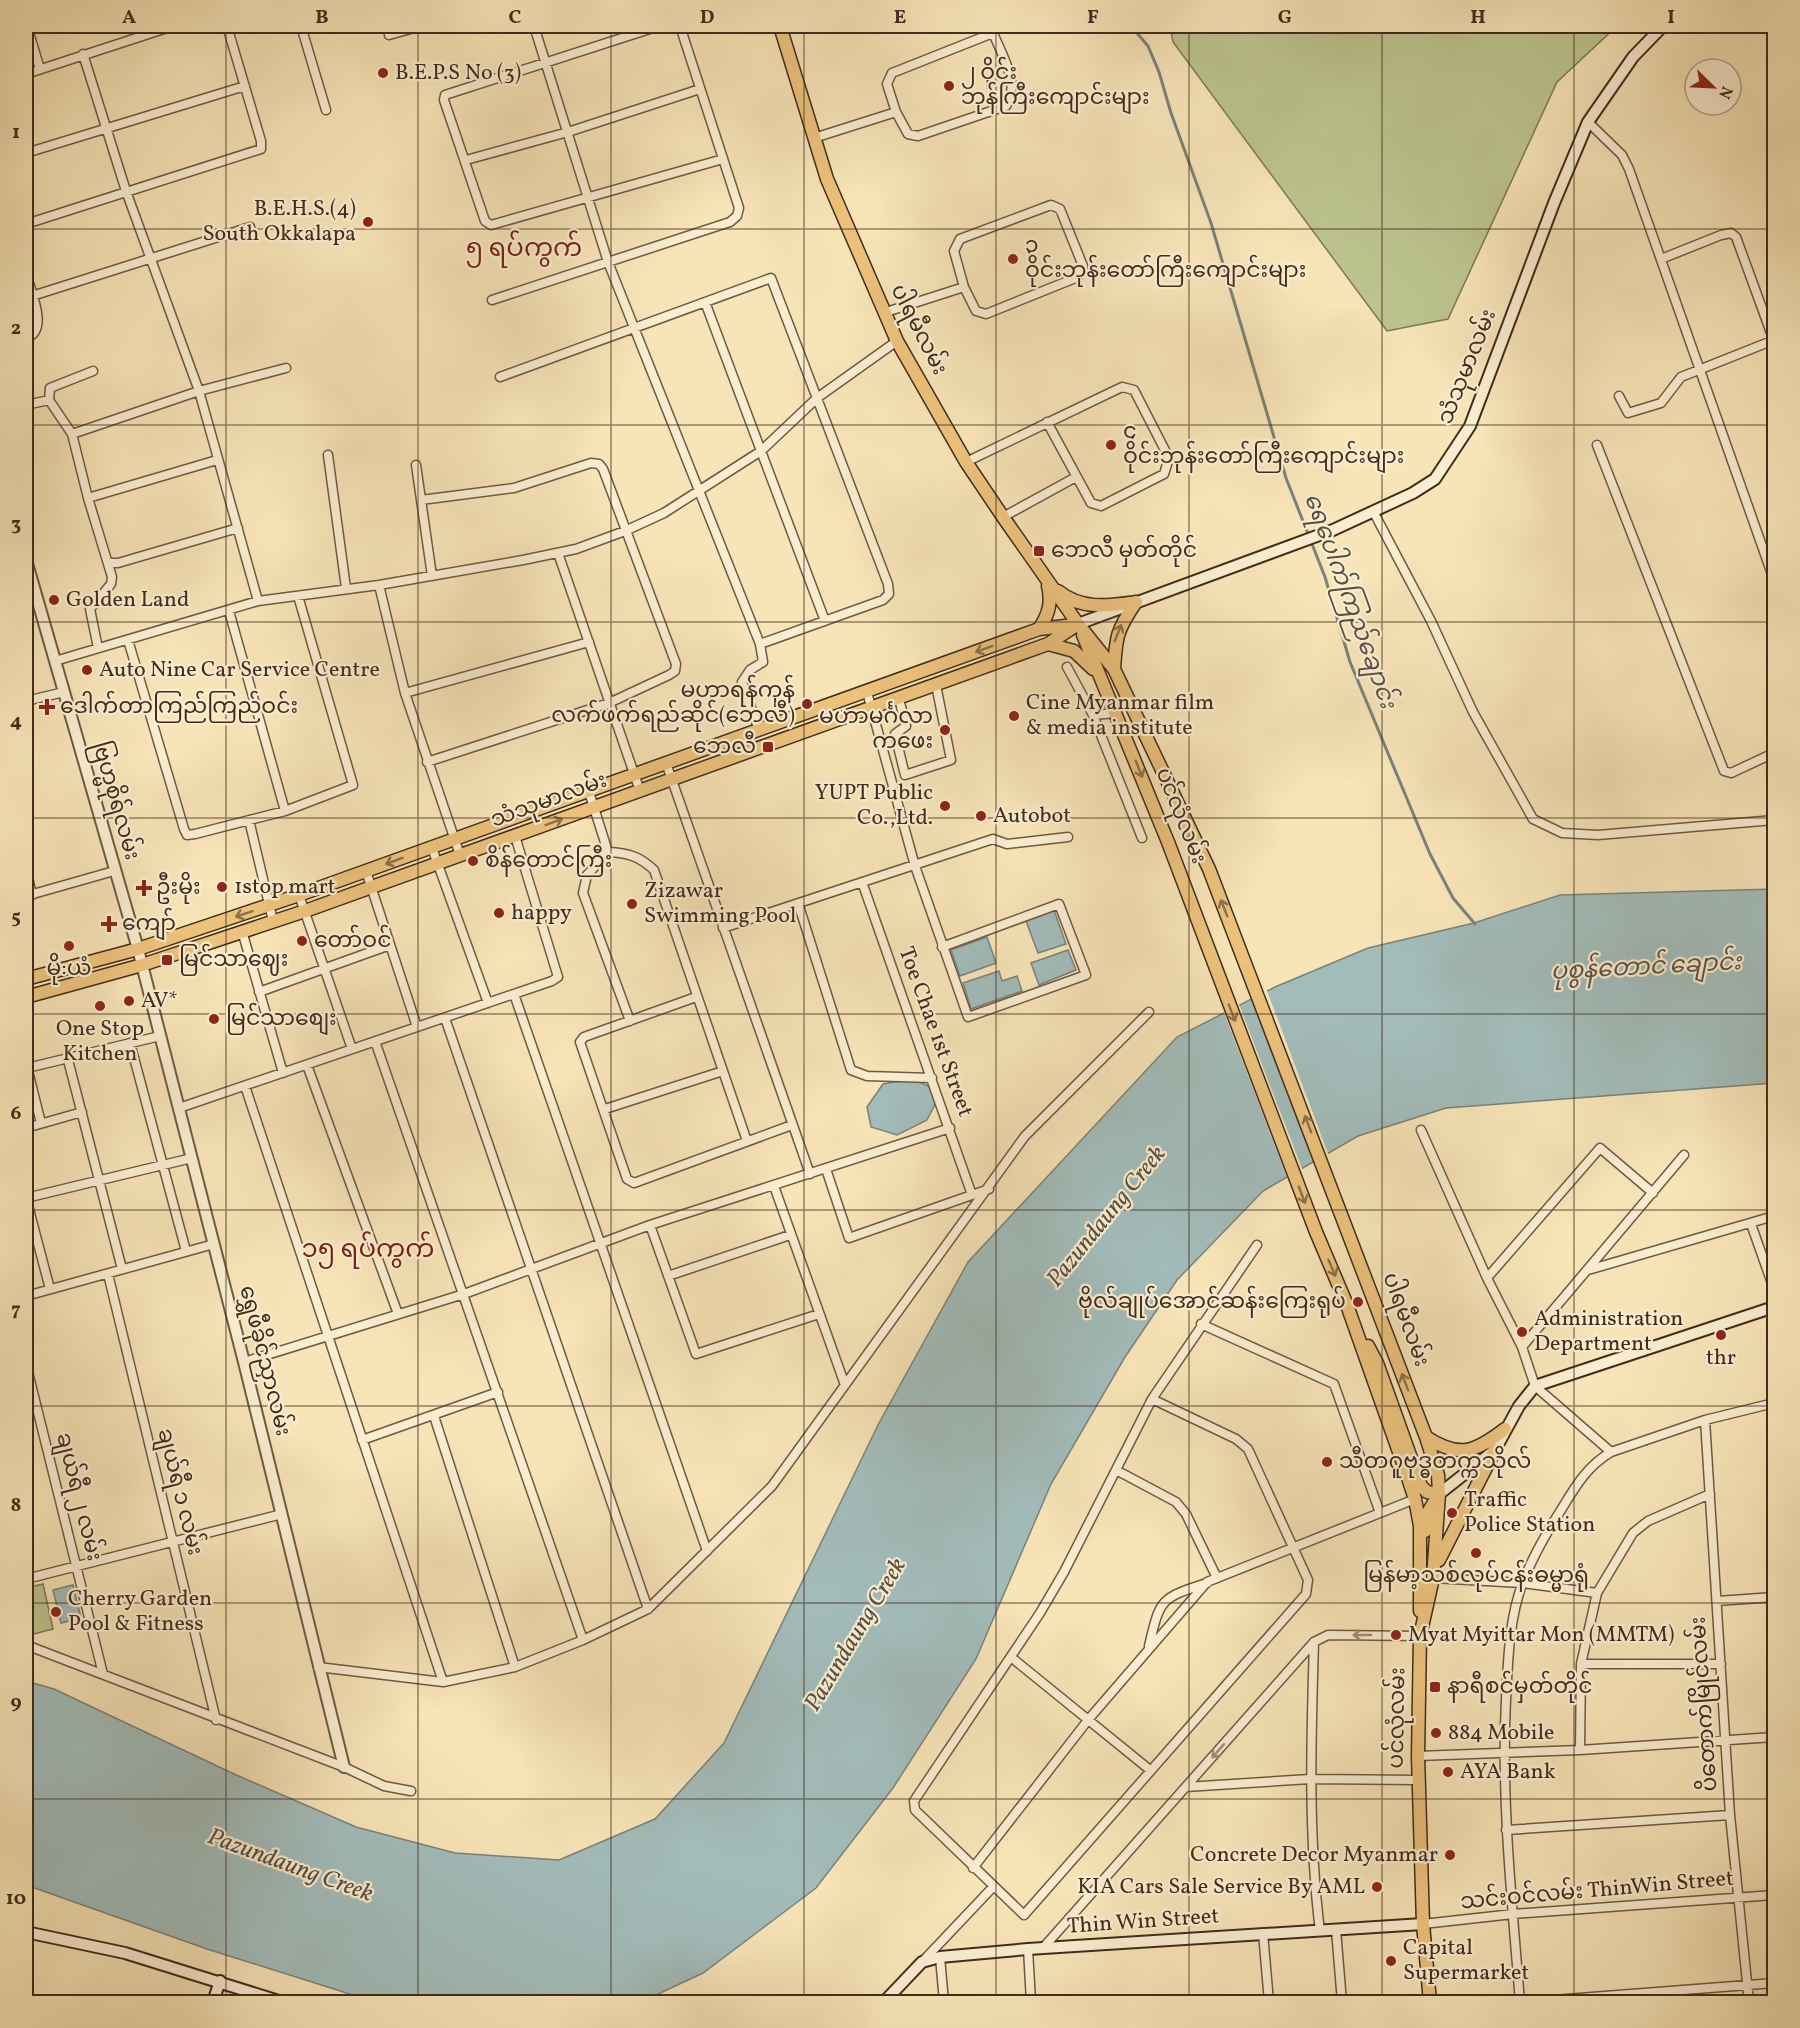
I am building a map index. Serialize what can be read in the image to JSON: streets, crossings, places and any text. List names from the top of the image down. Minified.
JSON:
{"streets":{"main road":["ပါရမီလမ်း","သံသုမာလမ်း","ဗြဟ္မစိုရ်လမ်း","ပင်လုံလမ်း","ရွှေဖီခိုင်ညှာလမ်း","Thin Win Street"],"street":["Toe Chae 1st Street","ချယ်ရီ ၁ လမ်း","ချယ်ရီ ၂ လမ်း","ပိတောက်မြိုင်လမ်း","သင်းဝင်လမ်း ThinWin Street"]},"crossings":[["ပါရမီလမ်း","သံသုမာလမ်း"],["ပါရမီလမ်း","ပင်လုံလမ်း"],["သံသုမာလမ်း","ဗြဟ္မစိုရ်လမ်း"],["သံသုမာလမ်း","ပင်လုံလမ်း"],["သံသုမာလမ်း","ရွှေဖီခိုင်ညှာလမ်း"],["ဗြဟ္မစိုရ်လမ်း","ရွှေဖီခိုင်ညှာလမ်း"],["ပင်လုံလမ်း","သင်းဝင်လမ်း ThinWin Street"],["ပင်လုံလမ်း","Thin Win Street"],["ပိတောက်မြိုင်လမ်း","သင်းဝင်လမ်း ThinWin Street"],["သင်းဝင်လမ်း ThinWin Street","Thin Win Street"]],"districts":["၅ ရပ်ကွက်","၁၅ ရပ်ကွက်"],"water":["ရေပေါက်ကြည်ချောင်း","ပုစွန်တောင် ချောင်း","Pazundaung Creek"],"places":{"other":["B.E.P.S No (3)","၂ ဝိုင်း ဘုန်ကြီးကျောင်းများ","B.E.H.S.(4) South Okkalapa","၃ ဝိုင်းဘုန်းတော်ကြီးကျောင်းများ","၄ ဝိုင်းဘုန်းတော်ကြီးကျောင်းများ","Golden Land","Auto Nine Car Service Centre","မဟာရန်ကုန် လက်ဖက်ရည်ဆိုင်(ဘေလီ)","Cine Myanmar film & media institute","မဟာမင်္ဂလာ ကဖေး","YUPT Public Co.,Ltd.","Autobot","စိန်တောင်ကြီး","1stop mart","Zizawar Swimming Pool","happy","တော်ဝင်","မို:ယံ","AV*","One Stop Kitchen","မြင်သာစျေး","ဗိုလ်ချုပ်အောင်ဆန်းကြေးရုပ်","Administration Department","thr","သီတဂူဗုဒ္ဓတက္ကသိုလ်","Traffic Police Station","မြန်မာ့သစ်လုပ်ငန်းဓမ္မာရုံ","Cherry Garden Pool & Fitness","Myat Myittar Mon (MMTM)","884 Mobile","AYA Bank","Concrete Decor Myanmar","KIA Cars Sale Service By AML","Capital Supermarket"],"transit":["ဘေလီ မှတ်တိုင်","ဘေလီ","မြင်သာဈေး","နာရီစင်မှတ်တိုင်"],"health":["ဒေါက်တာကြည်ကြည်ဝင်း","ဦးမိုး","ကျော်"]},"north":"bottom right","grid":{"columns":["A","B","C","D","E","F","G","H","I"],"rows":["1","2","3","4","5","6","7","8","9","10"]}}
